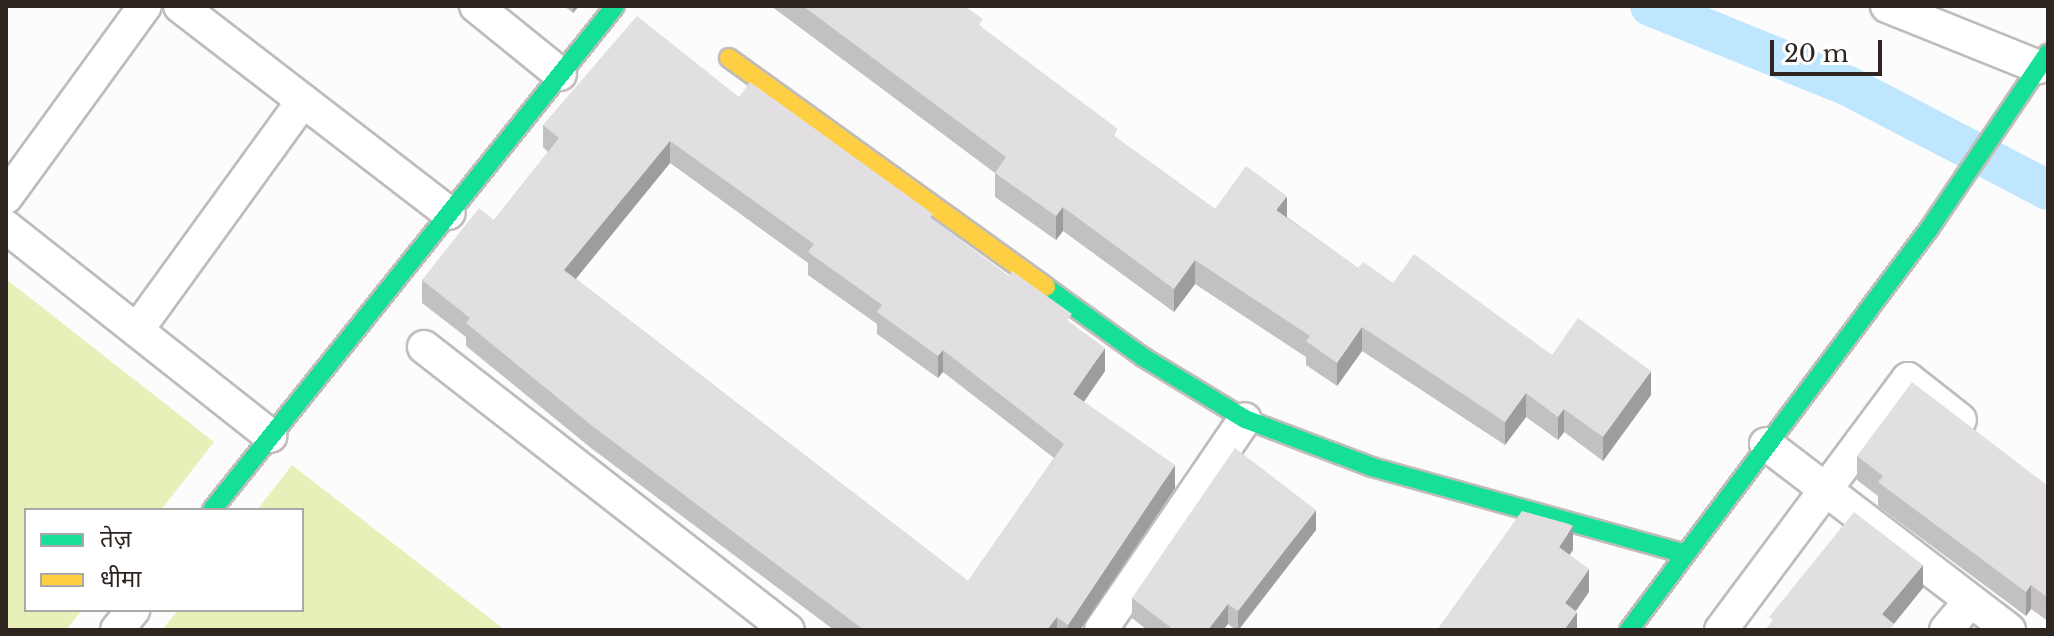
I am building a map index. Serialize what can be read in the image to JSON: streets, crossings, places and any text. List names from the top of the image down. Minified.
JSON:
{"legend":["तेज़","धीमा"],"scale_bar":"20 m"}
